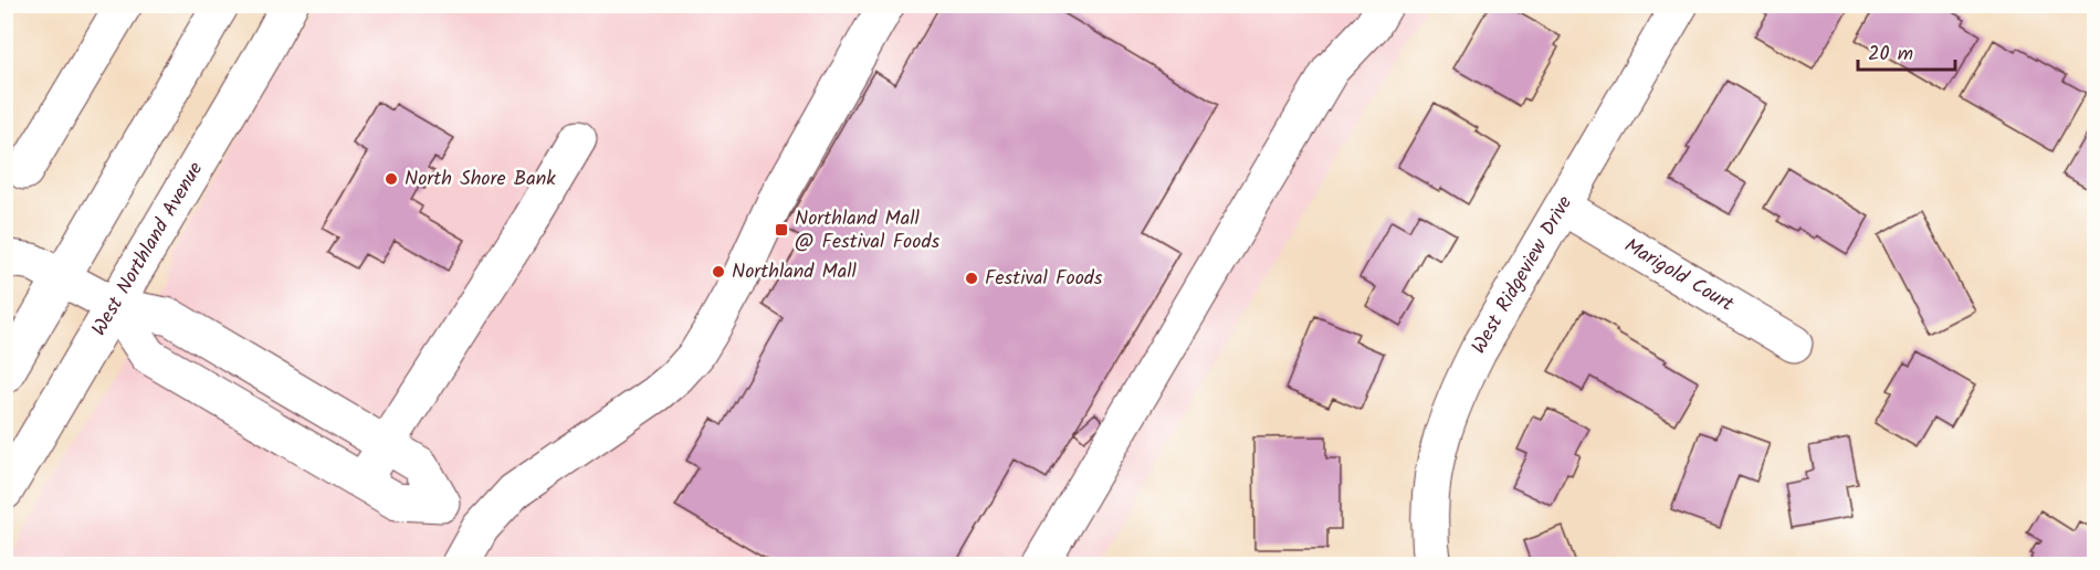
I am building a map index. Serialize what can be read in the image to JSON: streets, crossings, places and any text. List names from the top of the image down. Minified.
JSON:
{"streets":{"street":["West Northland Avenue","West Ridgeview Drive","Marigold Court"]},"crossings":[["West Ridgeview Drive","Marigold Court"]],"places":{"other":["North Shore Bank","Northland Mall","Festival Foods"],"transit":["Northland Mall @ Festival Foods"]},"scale_bar":"20 m"}
